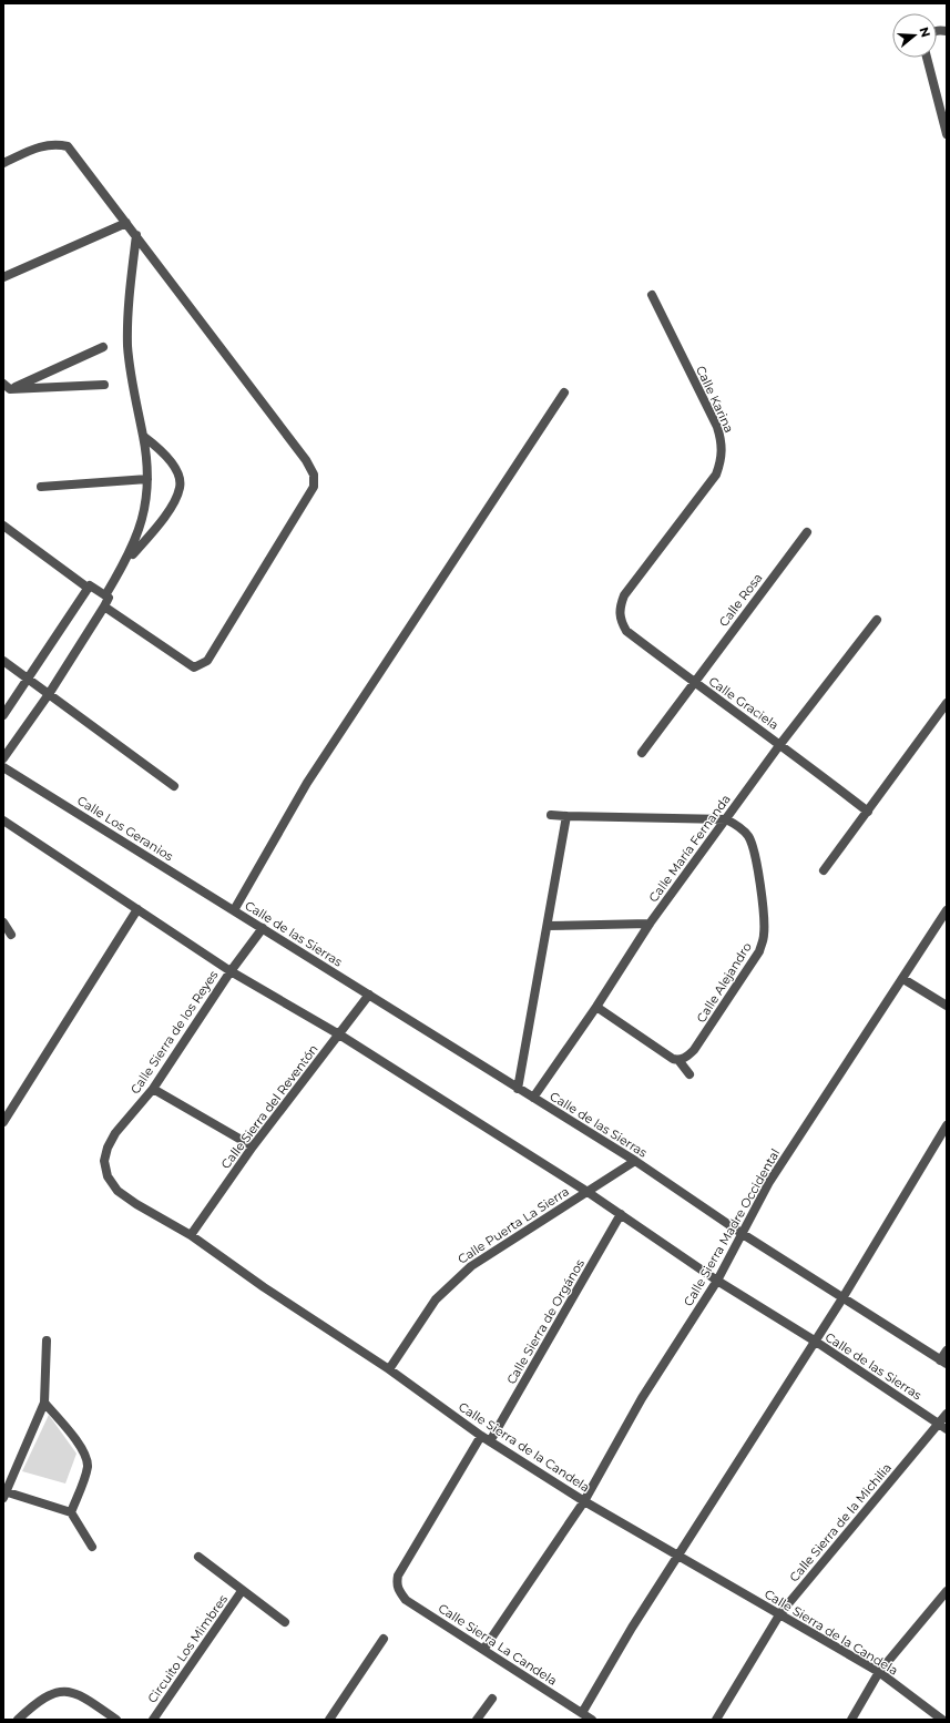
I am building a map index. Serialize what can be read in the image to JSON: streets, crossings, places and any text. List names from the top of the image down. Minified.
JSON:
{"streets":{"street":["Calle Karina","Calle Rosa","Calle Graciela","Calle Los Geranios","Calle María Fernanda","Calle de las Sierras","Calle Alejandro","Calle Sierra de los Reyes","Calle Sierra del Reventón","Calle Puerta La Sierra","Calle Sierra Madre Occidental","Calle Sierra de Orgános","Calle Sierra de la Candela","Calle Sierra de la Michilia","Calle Sierra La Candela","Circuito Los Mimbres"]},"crossings":[["Calle Karina","Calle Graciela"],["Calle Rosa","Calle Graciela"],["Calle Graciela","Calle María Fernanda"],["Calle Los Geranios","Calle de las Sierras"],["Calle María Fernanda","Calle de las Sierras"],["Calle María Fernanda","Calle Alejandro"],["Calle de las Sierras","Calle Sierra de los Reyes"],["Calle de las Sierras","Calle Sierra del Reventón"],["Calle de las Sierras","Calle Puerta La Sierra"],["Calle de las Sierras","Calle Sierra Madre Occidental"],["Calle de las Sierras","Calle Sierra de Orgános"],["Calle de las Sierras","Calle Sierra de la Michilia"],["Calle Sierra de los Reyes","Calle Sierra de la Candela"],["Calle Sierra del Reventón","Calle Sierra de la Candela"],["Calle Puerta La Sierra","Calle Sierra de la Candela"],["Calle Sierra Madre Occidental","Calle Sierra de la Candela"],["Calle Sierra Madre Occidental","Calle Sierra La Candela"],["Calle Sierra de Orgános","Calle Sierra de la Candela"],["Calle Sierra de la Candela","Calle Sierra de la Michilia"],["Calle Sierra de la Candela","Calle Sierra La Candela"]],"north":"right"}
